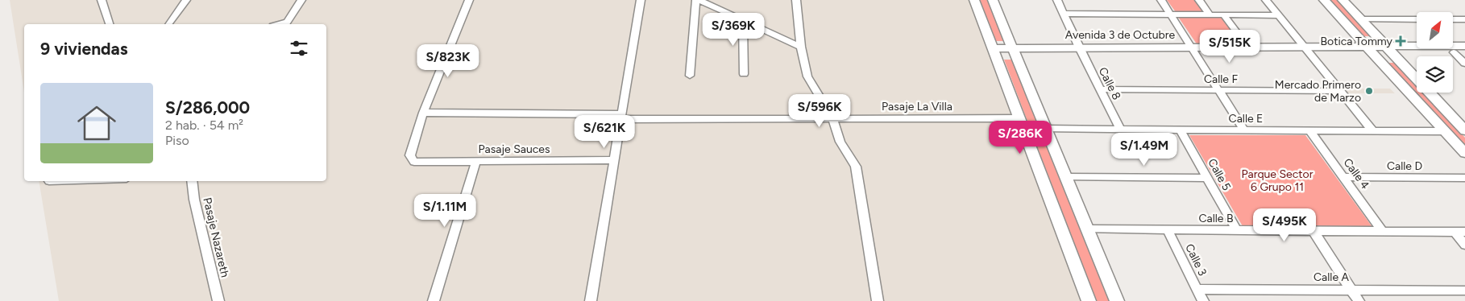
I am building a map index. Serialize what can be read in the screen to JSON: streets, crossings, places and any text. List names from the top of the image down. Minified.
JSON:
{"streets":{"street":["Avenida 3 de Octubre","Calle F","Calle 8","Pasaje La Villa","Calle E","Pasaje Sauces","Calle D","Calle 4","Calle 5","Calle B","Pasaje Nazareth","Calle 3","Calle A"]},"crossings":[["Avenida 3 de Octubre","Calle 8"],["Calle F","Calle 8"],["Calle 8","Calle E"],["Calle E","Calle 4"],["Calle E","Calle 5"],["Calle D","Calle 4"],["Calle 4","Calle B"],["Calle 5","Calle B"],["Calle B","Calle 3"],["Calle 3","Calle A"]],"parks":["Parque Sector 6 Grupo 11"],"places":{"health":["Botica Tommy"],"other":["Mercado Primero de Marzo"]},"north":"top right","page":{"price":["S/369K","S/515K","S/823K","S/596K","S/621K","S/286K","S/1.49M","S/1.11M","S/495K"],"heading":"9 viviendas","list":[{"name":"S/286,000","note":"2 hab. · 54 m² · Piso"}]}}
